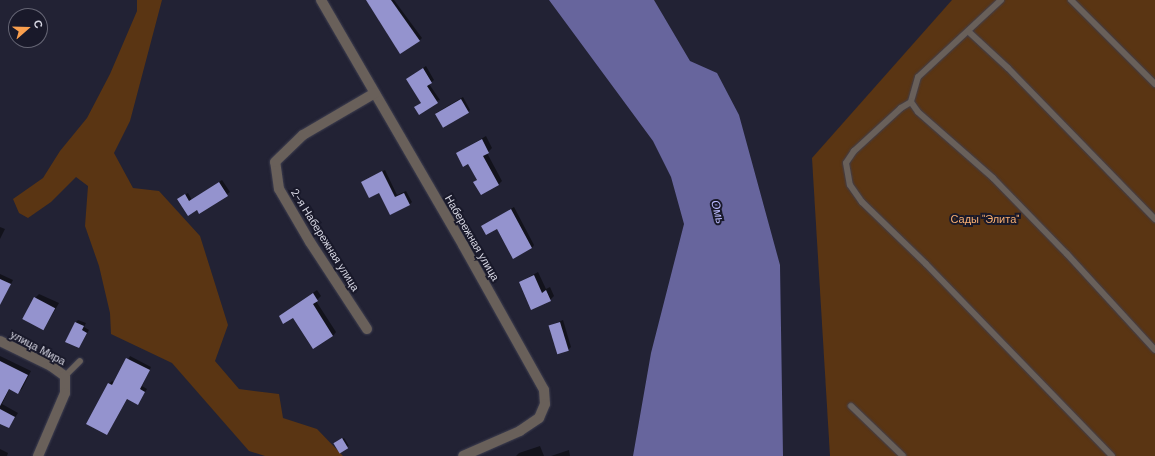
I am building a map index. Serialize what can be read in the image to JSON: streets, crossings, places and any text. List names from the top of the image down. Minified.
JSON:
{"streets":{"street":["Набережная улица","2-я Набережная улица","улица Мира"]},"crossings":[["Набережная улица","2-я Набережная улица"]],"water":["Омь"],"parks":["Сады \"Элита\""],"north":"right"}
